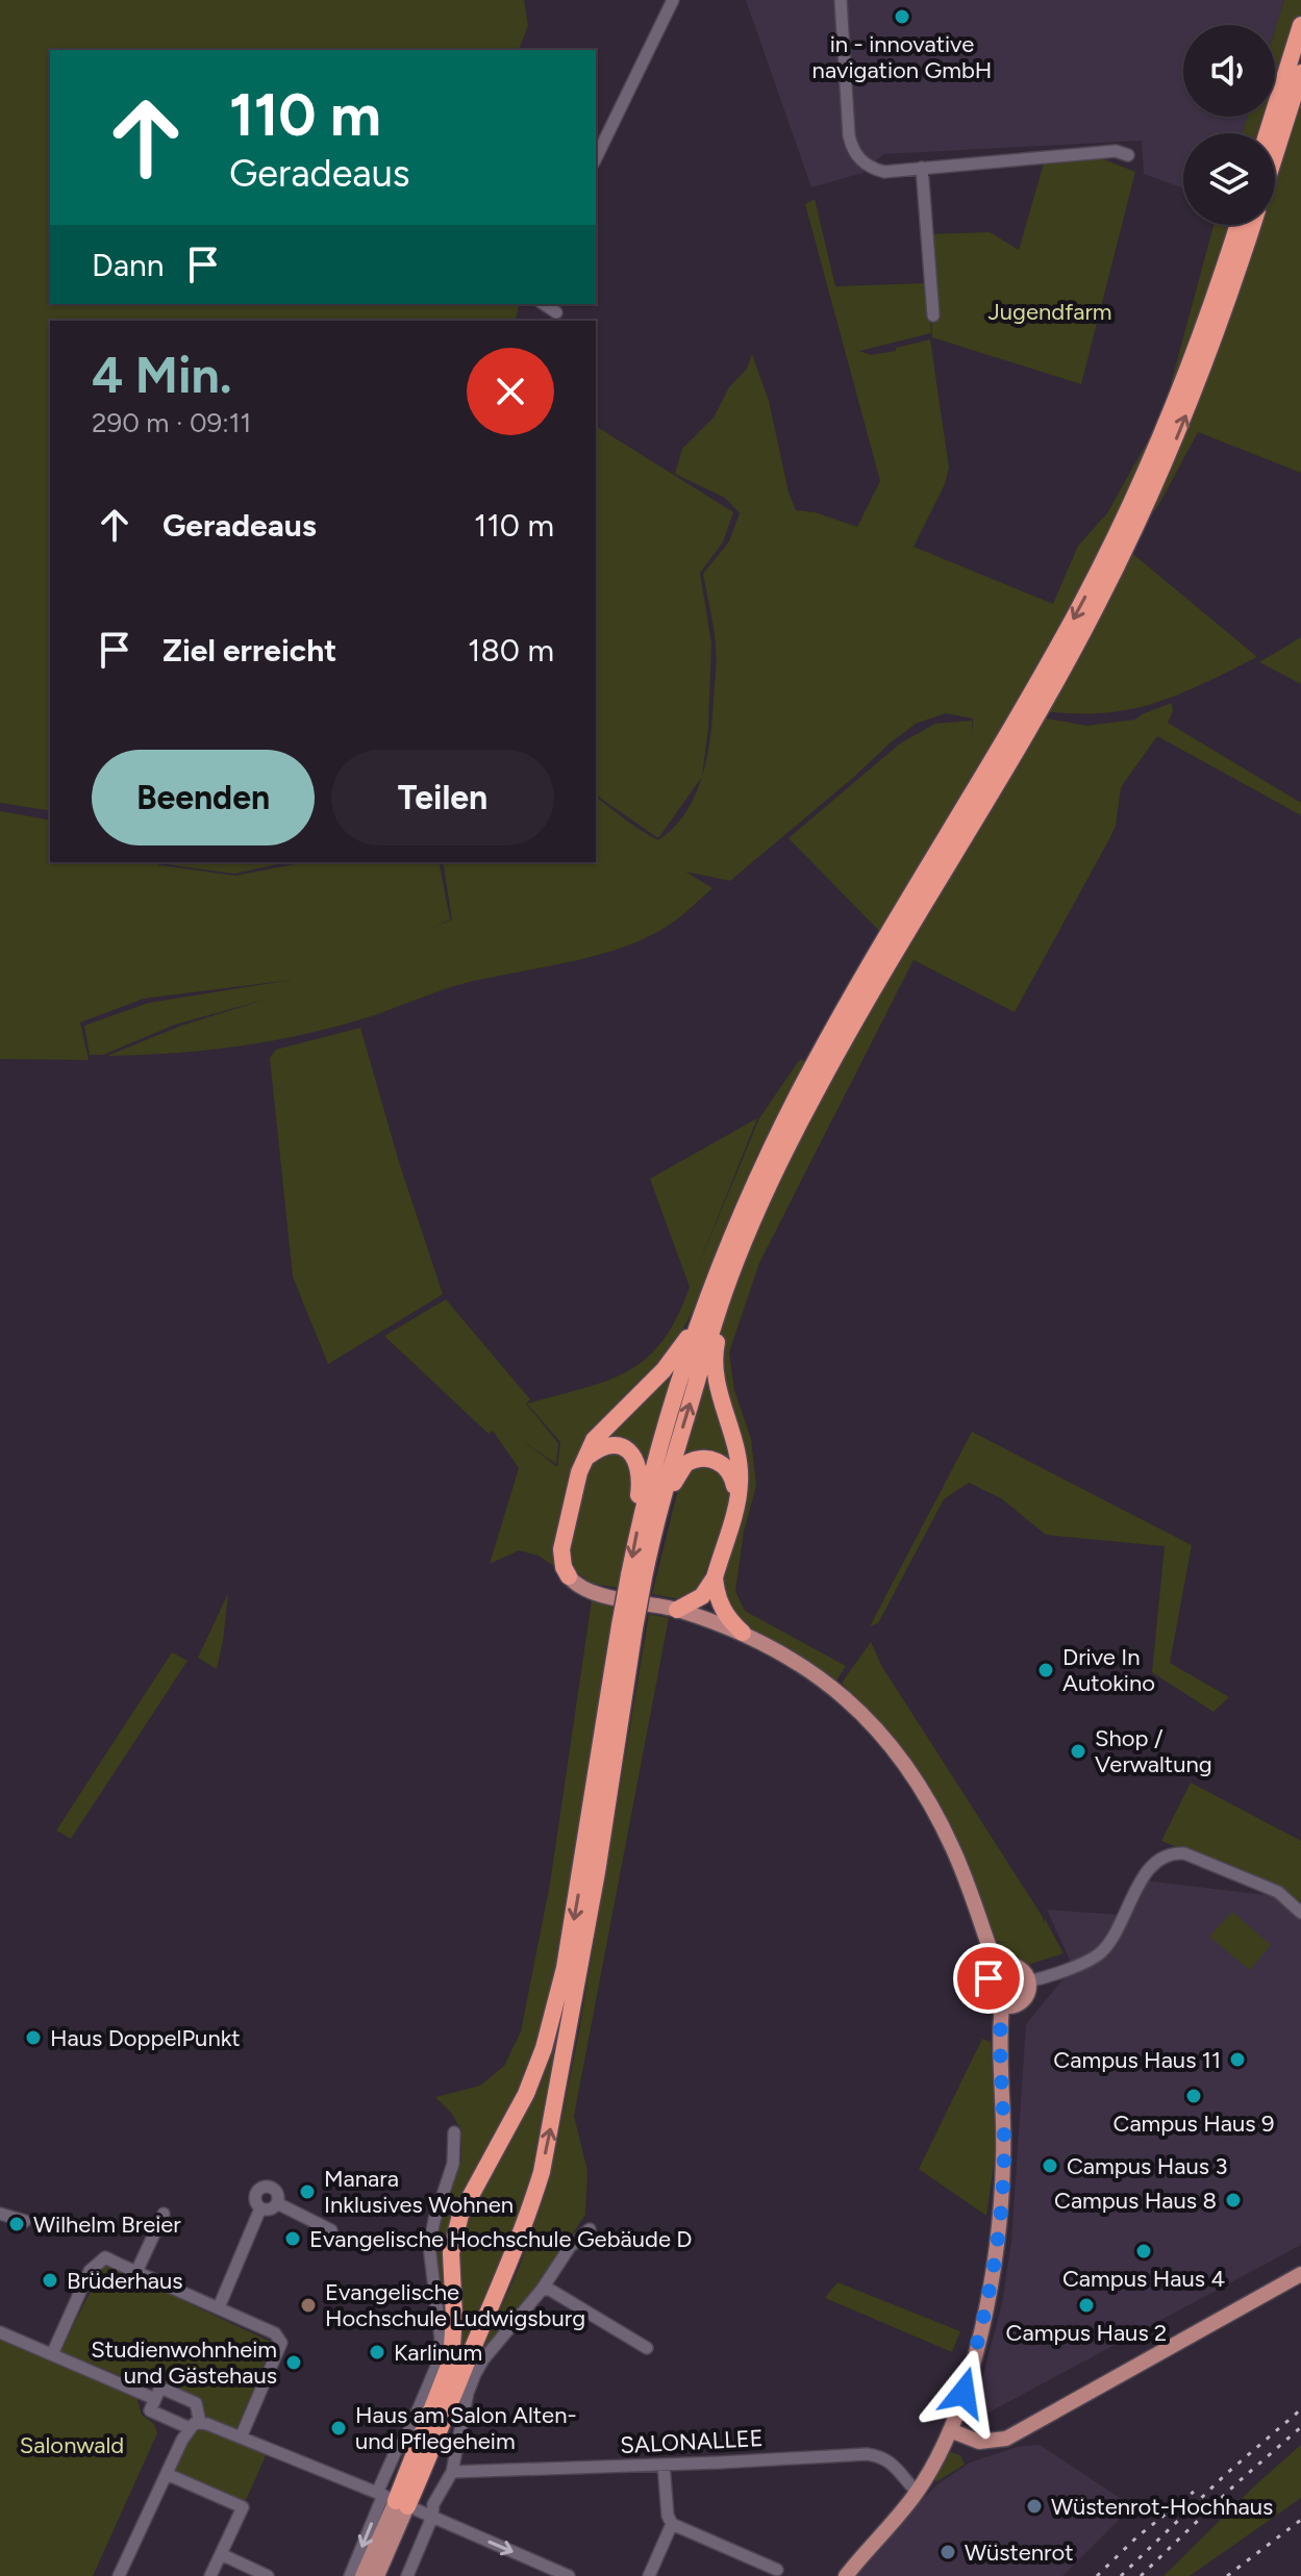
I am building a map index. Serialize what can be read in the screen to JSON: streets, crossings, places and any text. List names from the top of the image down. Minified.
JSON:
{"streets":{"street":["SALONALLEE"]},"parks":["Jugendfarm","Salonwald"],"places":["in - innovative navigation GmbH","Drive In Autokino","Shop / Verwaltung","Haus DoppelPunkt","Campus Haus 11","Campus Haus 9","Campus Haus 3","Manara Inklusives Wohnen","Campus Haus 8","Wilhelm Breier","Evangelische Hochschule Gebäude D","Campus Haus 4","Brüderhaus","Evangelische Hochschule Ludwigsburg","Campus Haus 2","Karlinum","Studienwohnheim und Gästehaus","Haus am Salon Alten- und Pflegeheim","Wüstenrot-Hochhaus","Wüstenrot"],"page":{"turn":["110 m","Geradeaus"],"then":"Dann","heading":["4 Min.","290 m · 09:11"],"list":[{"name":"Geradeaus","value":"110 m"},{"name":"Ziel erreicht","value":"180 m"}],"buttons":["Beenden","Teilen"]}}
